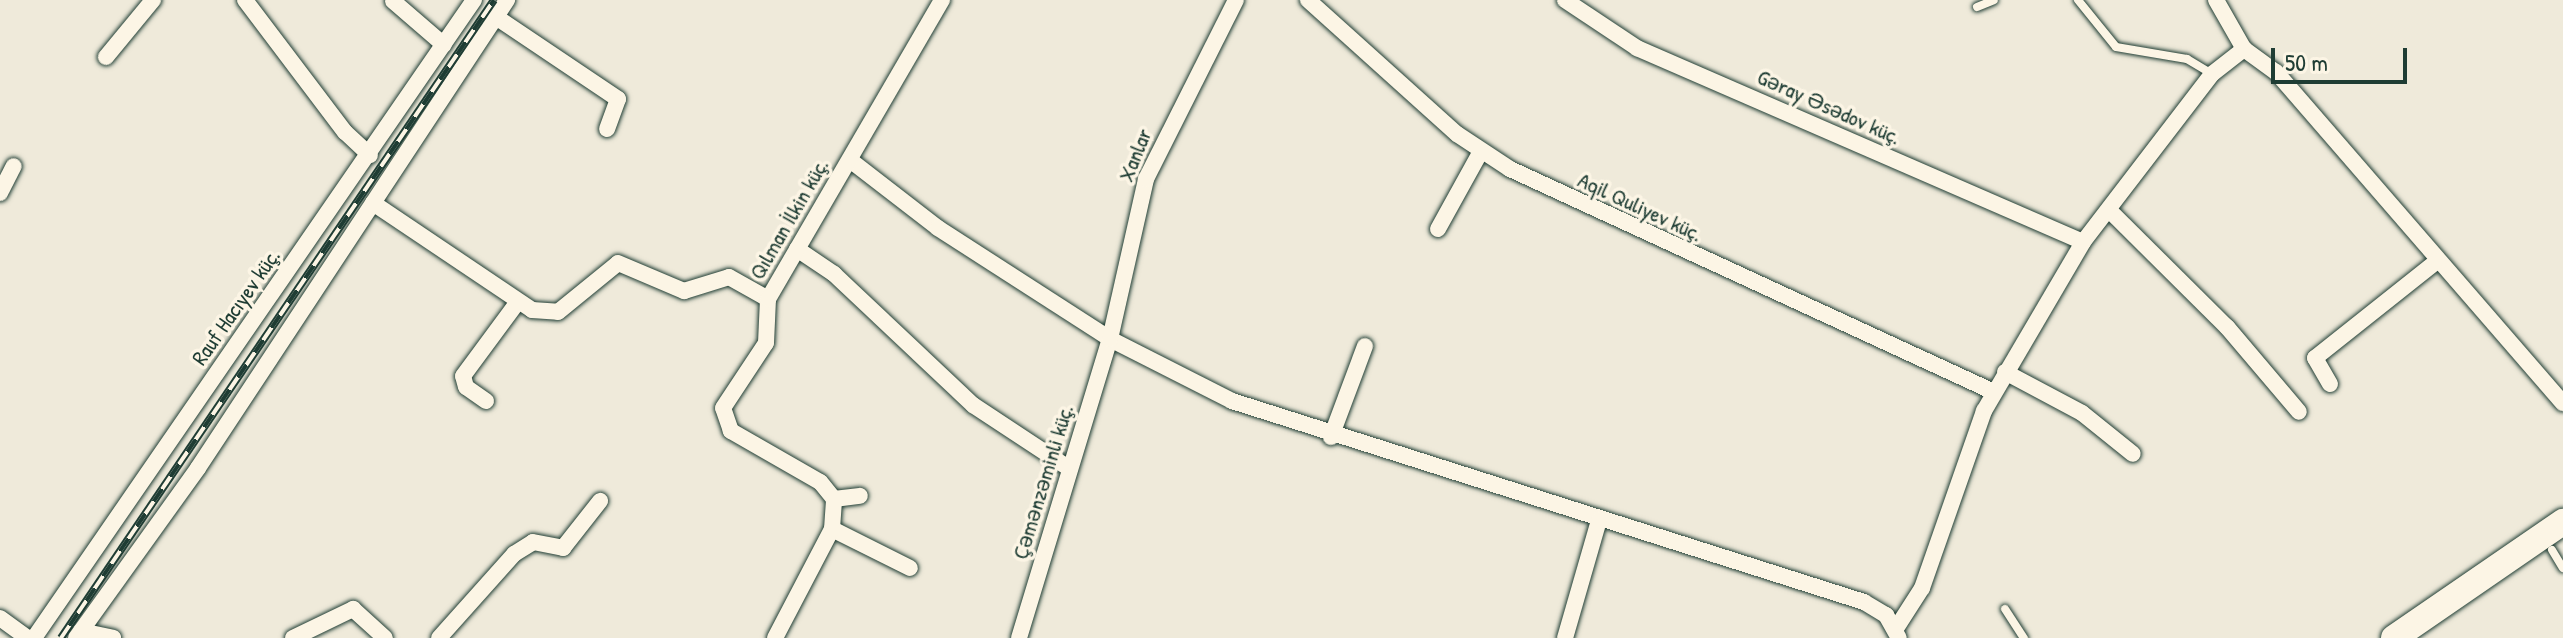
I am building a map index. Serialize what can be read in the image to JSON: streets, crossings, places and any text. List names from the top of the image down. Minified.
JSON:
{"streets":{"street":["Gəray Əsədov küç.","Xanlar","Aqil Quliyev küç.","Qılman İlkin küç.","Rauf Hacıyev küç.","Çəmənzəminli küç."]},"crossings":[["Xanlar","Çəmənzəminli küç."]],"scale_bar":"50 m"}
